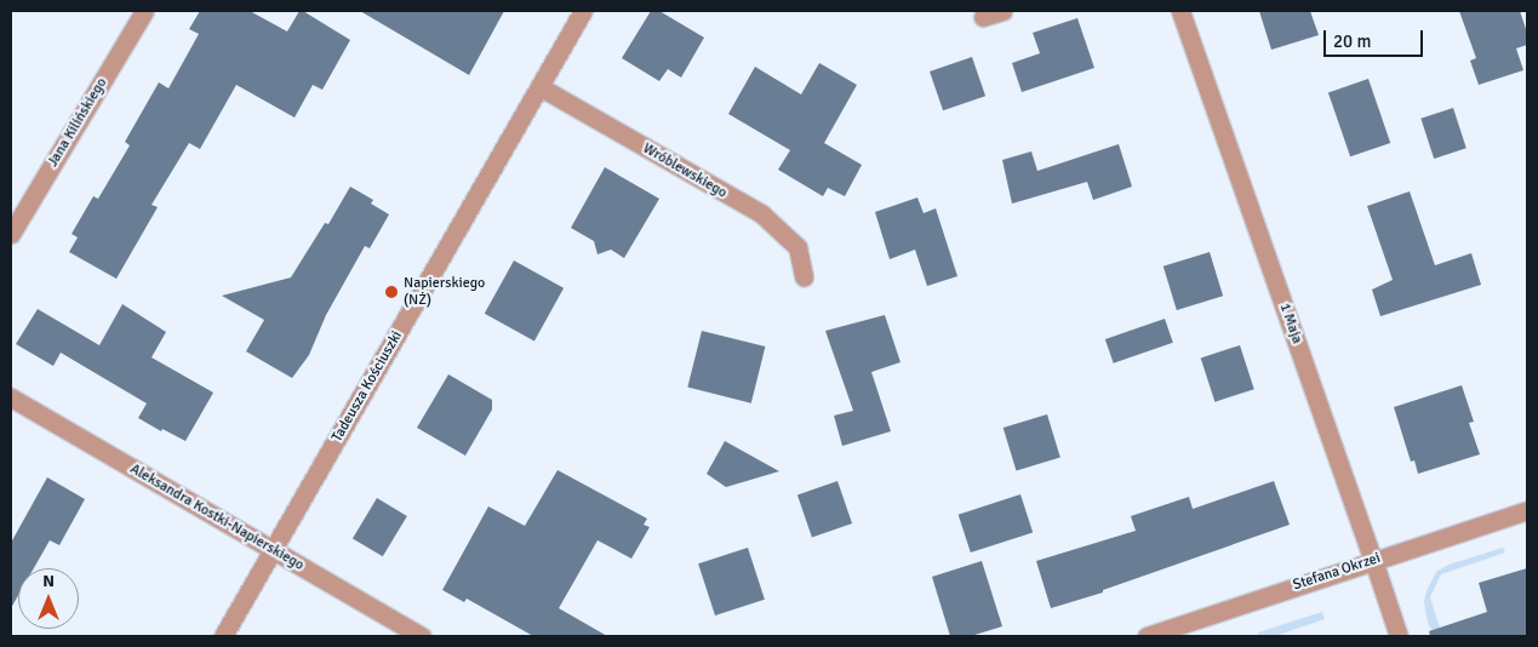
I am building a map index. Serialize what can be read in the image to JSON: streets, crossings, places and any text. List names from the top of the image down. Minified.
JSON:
{"streets":{"street":["Jana Kilińskiego","Wróblewskiego","1 Maja","Tadeusza Kościuszki","Aleksandra Kostki-Napierskiego","Stefana Okrzei"]},"crossings":[["Wróblewskiego","Tadeusza Kościuszki"],["1 Maja","Stefana Okrzei"],["Tadeusza Kościuszki","Aleksandra Kostki-Napierskiego"]],"places":["Napierskiego (NŻ)"],"scale_bar":"20 m","north":"top"}
